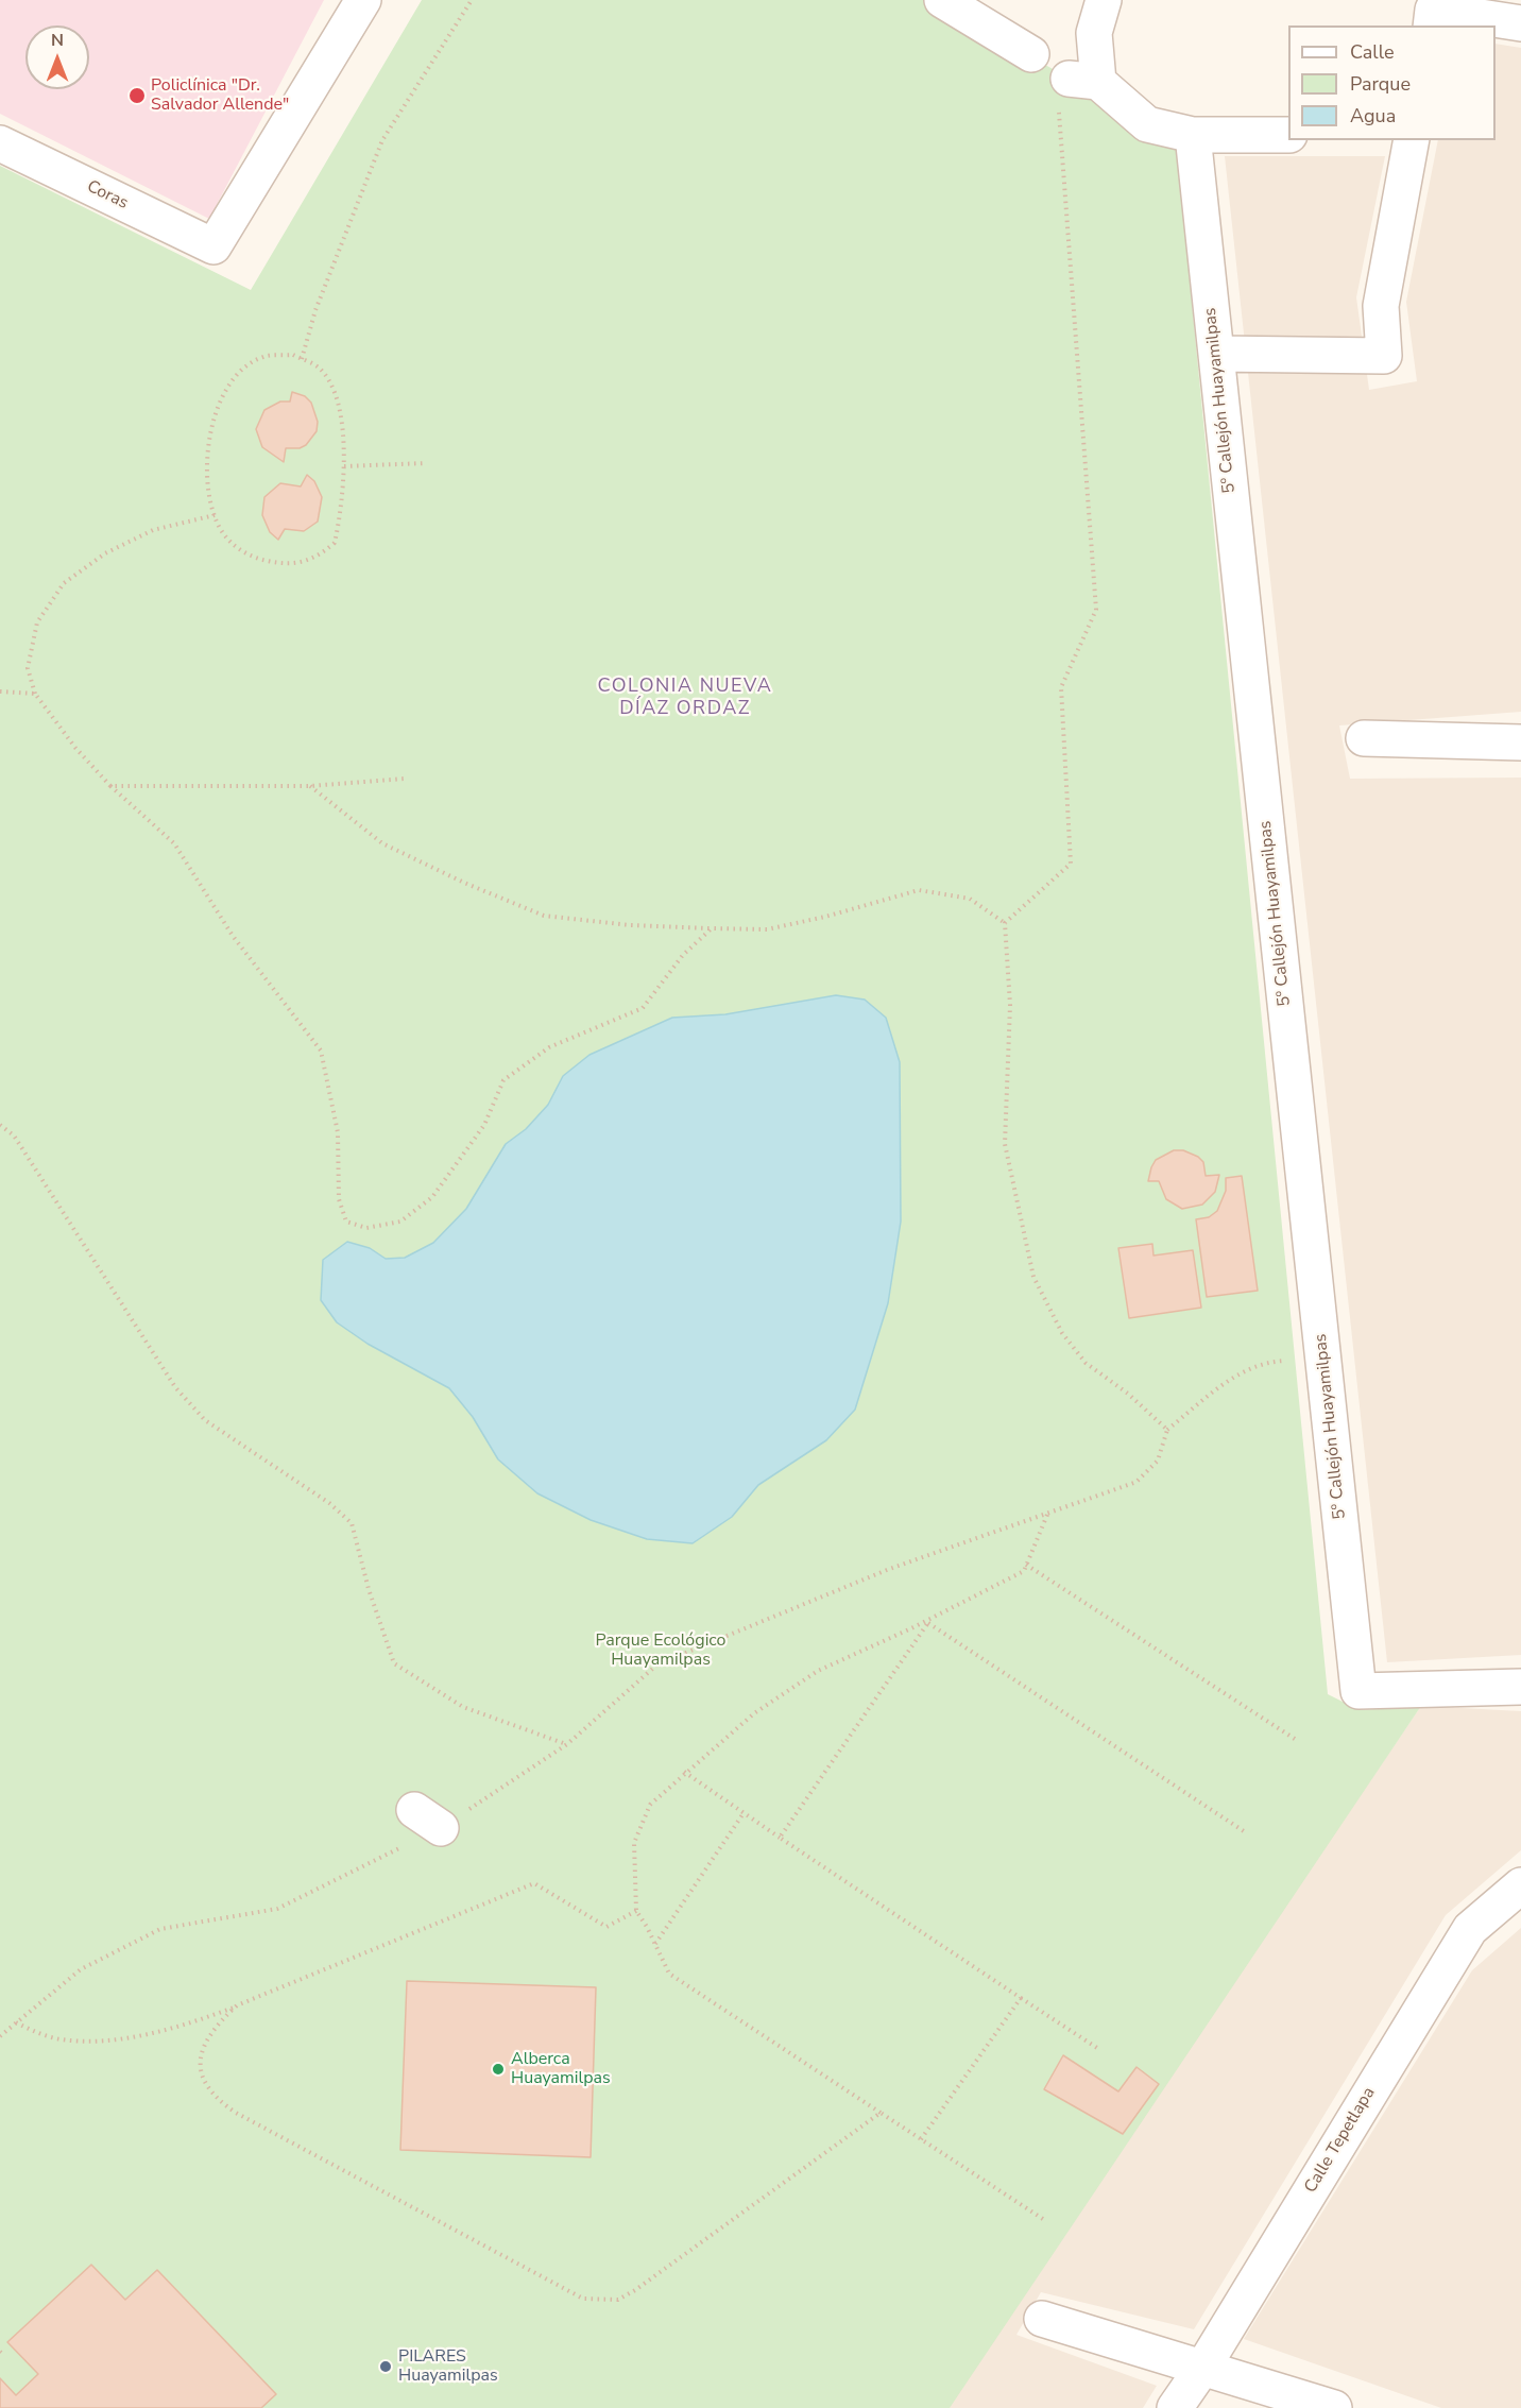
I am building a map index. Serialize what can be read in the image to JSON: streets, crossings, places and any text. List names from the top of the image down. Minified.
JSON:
{"streets":{"street":["Coras","5º Callejón Huayamilpas","Calle Tepetlapa"]},"districts":["COLONIA NUEVA DÍAZ ORDAZ"],"parks":["Parque Ecológico Huayamilpas"],"places":["Policlínica \"Dr. Salvador Allende\"","Alberca Huayamilpas","PILARES Huayamilpas"],"legend":["Calle","Parque","Agua"],"north":"top"}
